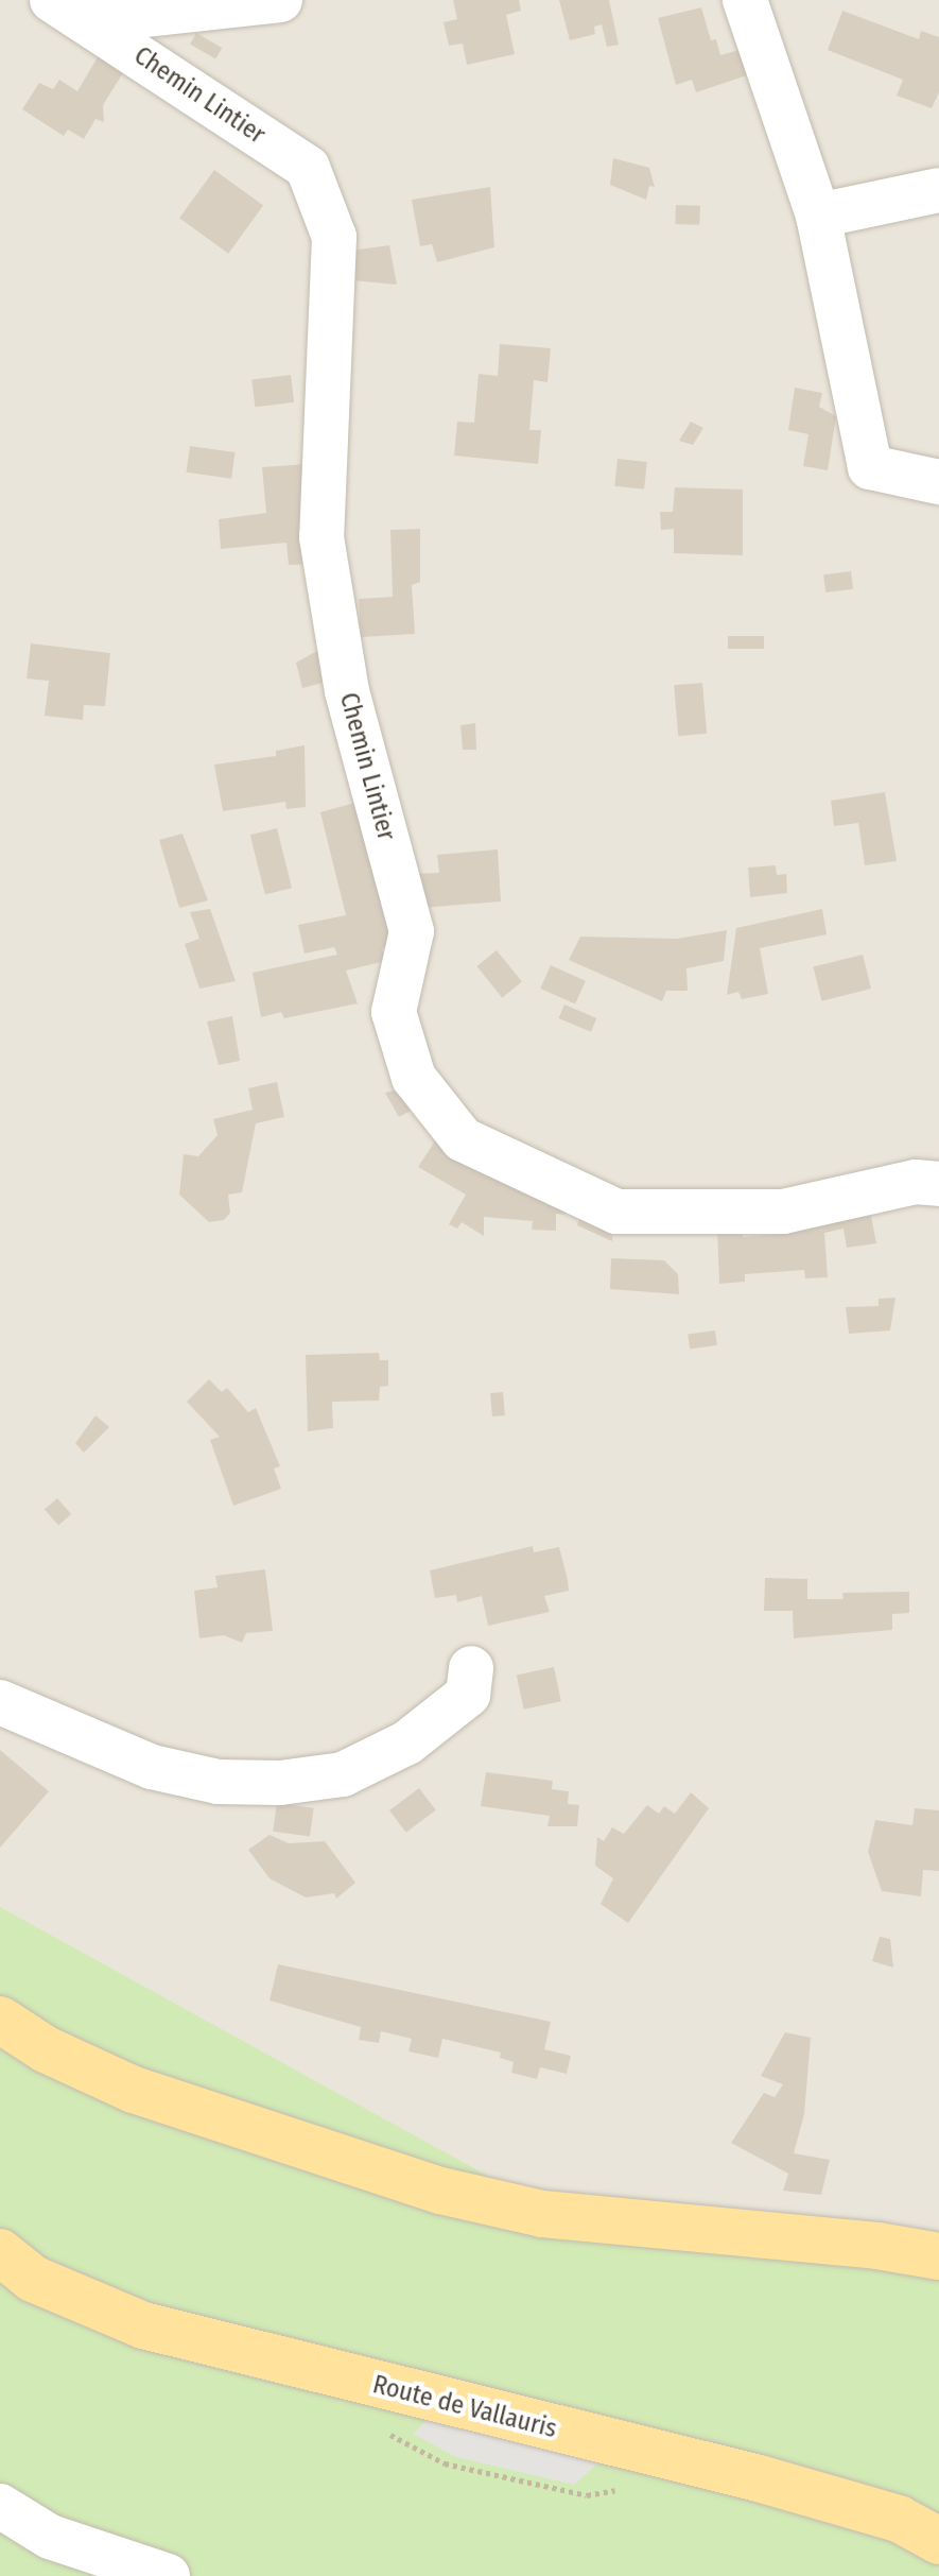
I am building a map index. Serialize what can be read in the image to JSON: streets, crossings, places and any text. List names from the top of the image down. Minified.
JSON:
{"streets":{"main road":["Route de Vallauris"],"street":["Chemin Lintier"]}}
